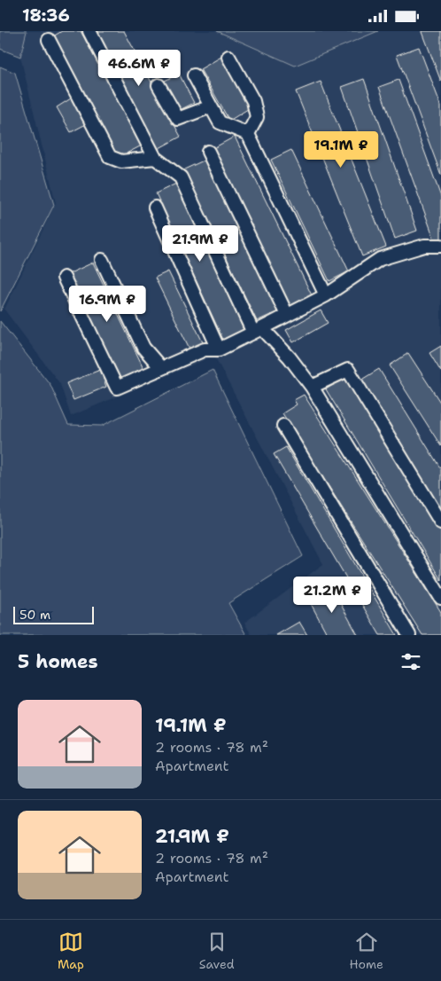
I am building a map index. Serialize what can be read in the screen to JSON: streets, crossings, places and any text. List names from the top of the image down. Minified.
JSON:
{"scale_bar":"50 m","page":{"status":"18:36","price":["46.6M ₽","19.1M ₽","21.9M ₽","16.9M ₽","21.2M ₽"],"scale":"50 m","heading":"5 homes","list":[{"name":"19.1M ₽","note":"2 rooms · 78 m² · Apartment"},{"name":"21.9M ₽","note":"2 rooms · 78 m² · Apartment"}],"tabs":["Map","Saved","Home"]}}
